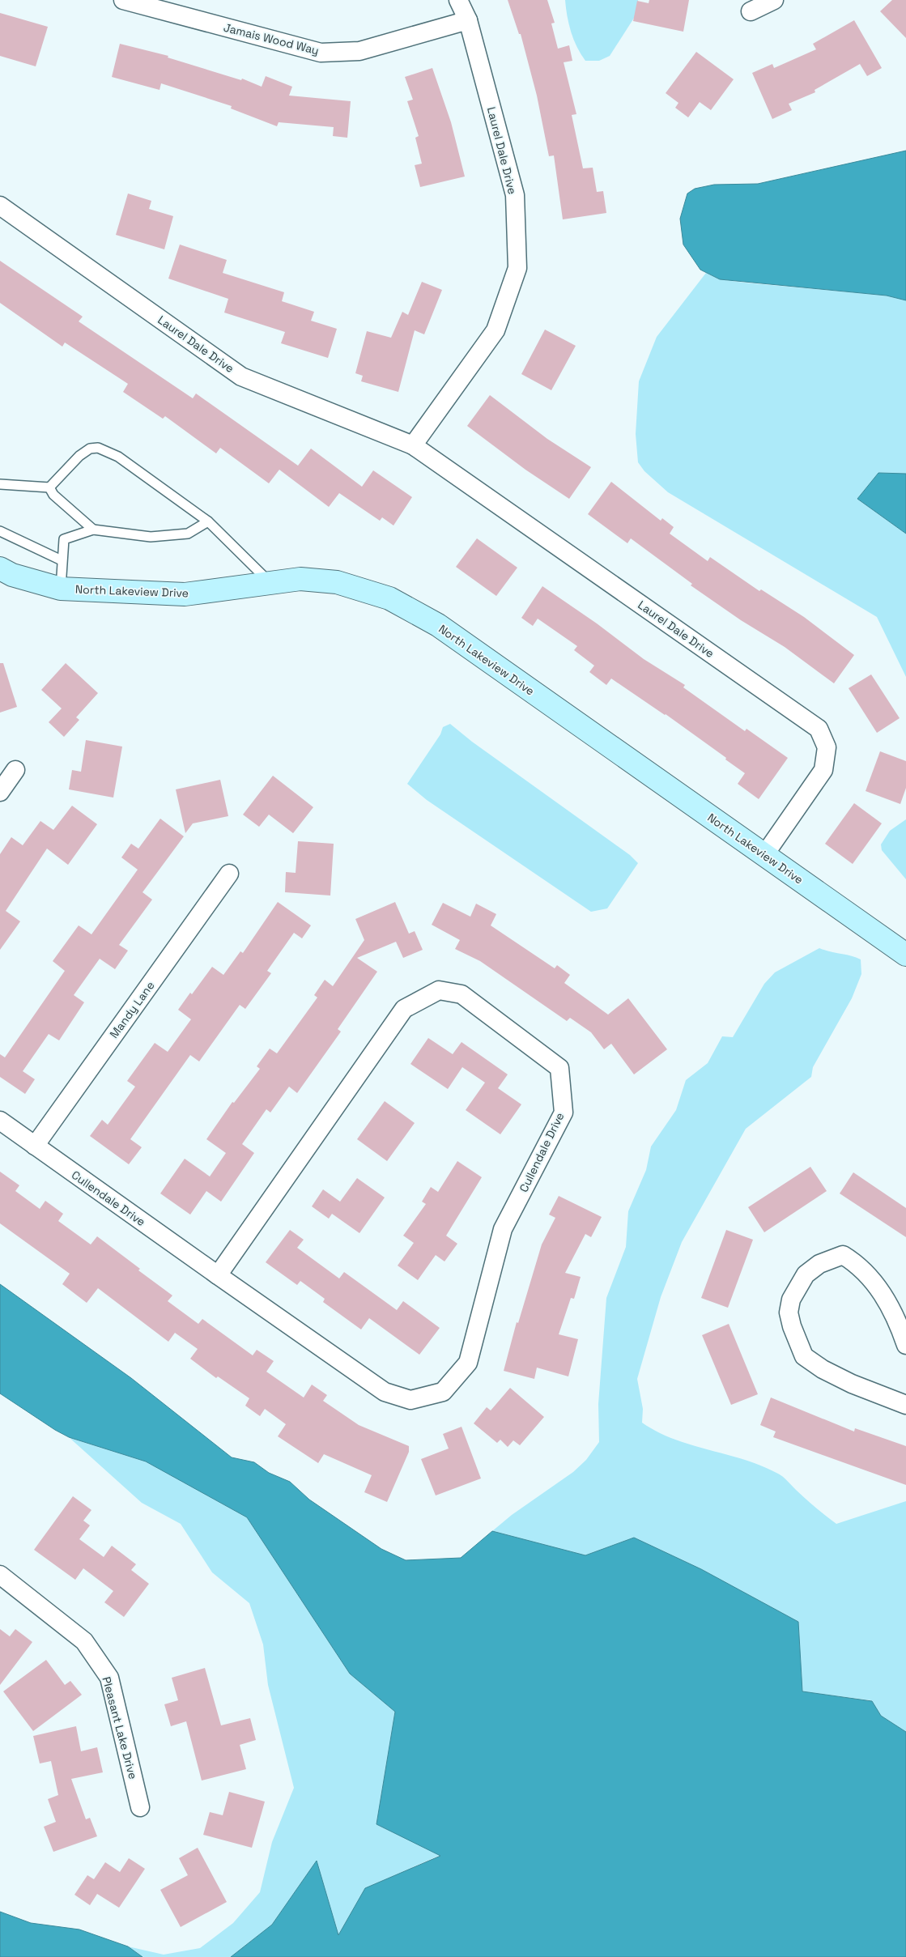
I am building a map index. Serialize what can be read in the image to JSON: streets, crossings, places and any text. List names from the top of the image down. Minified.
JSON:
{"streets":{"street":["Jamais Wood Way","Laurel Dale Drive","North Lakeview Drive","Mandy Lane","Cullendale Drive","Pleasant Lake Drive"]},"crossings":[["Jamais Wood Way","Laurel Dale Drive"],["Laurel Dale Drive","North Lakeview Drive"],["Mandy Lane","Cullendale Drive"]]}
